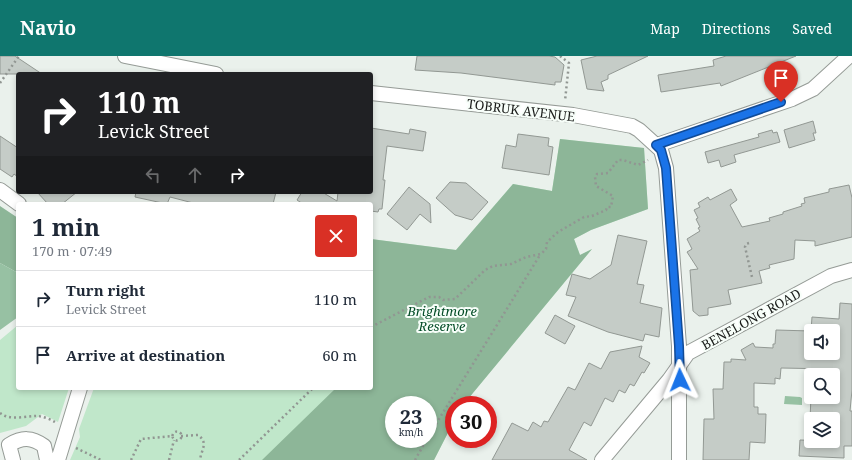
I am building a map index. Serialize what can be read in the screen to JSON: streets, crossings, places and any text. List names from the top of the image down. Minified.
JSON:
{"streets":{"street":["TOBRUK AVENUE","BENELONG ROAD"]},"parks":["Brightmore Reserve"],"page":{"header":"Navio","nav":["Map","Directions","Saved"],"turn":["110 m","Levick Street"],"heading":["1 min","170 m · 07:49"],"list":[{"name":"Turn right","note":"Levick Street","value":"110 m"},{"name":"Arrive at destination","value":"60 m"}],"speed":"23 km/h","limit":"30"}}
